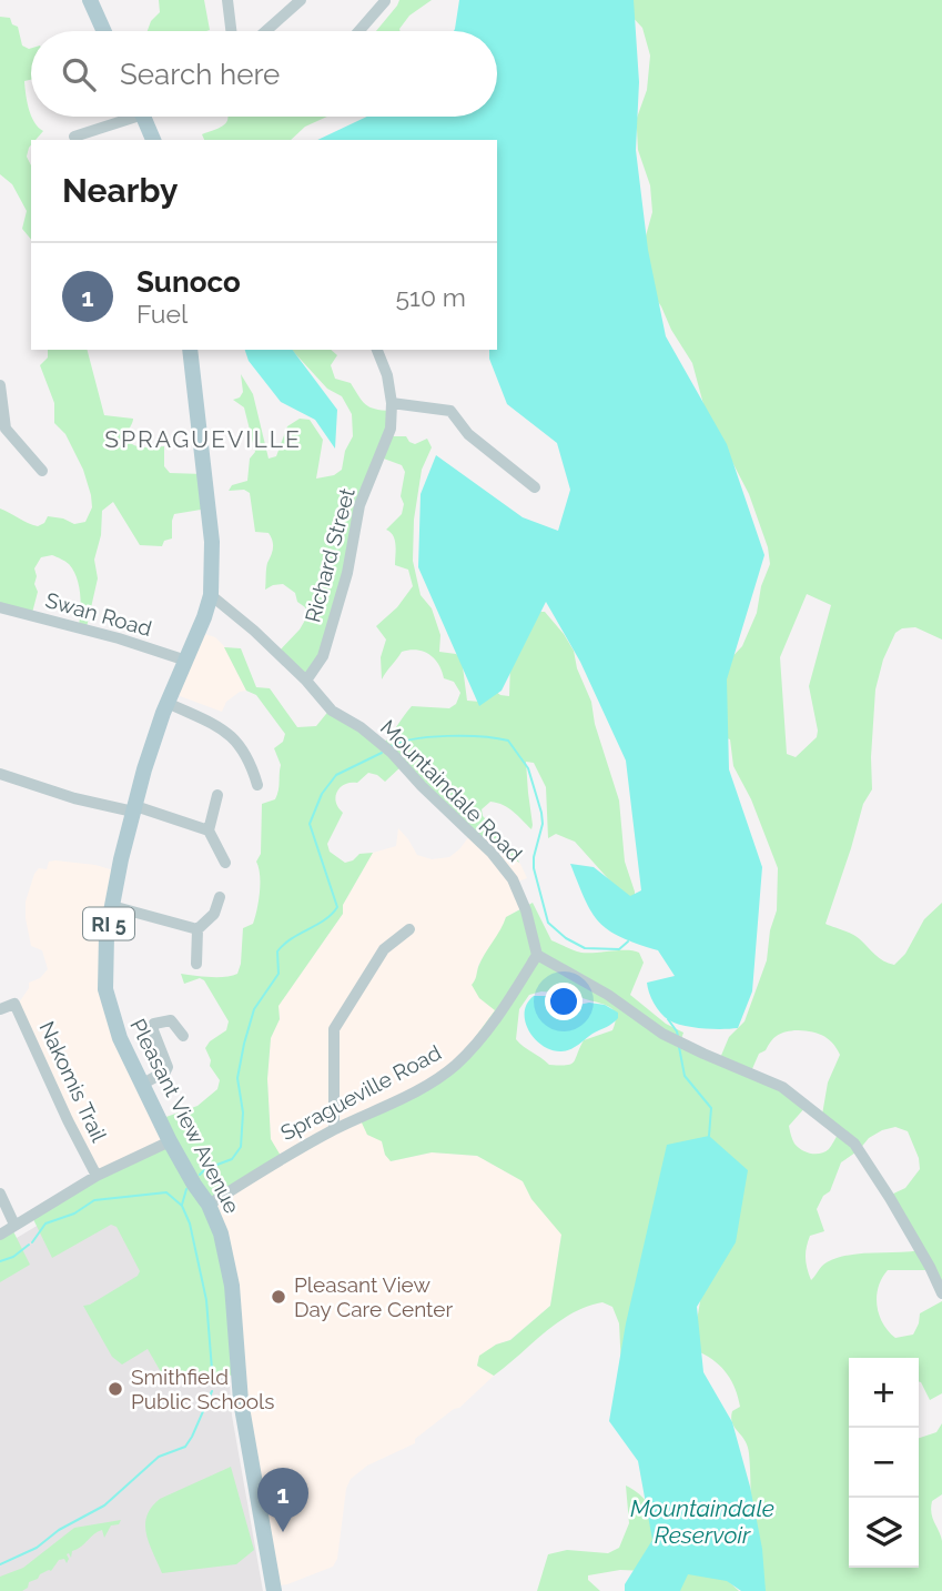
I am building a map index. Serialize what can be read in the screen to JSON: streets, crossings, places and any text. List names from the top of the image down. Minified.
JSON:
{"streets":{"main road":["RI 5","Pleasant View Avenue"],"street":["Richard Street","Swan Road","Mountaindale Road","Nakomis Trail","Spragueville Road"]},"crossings":[["Richard Street","Mountaindale Road"],["Swan Road","Pleasant View Avenue"],["Mountaindale Road","Spragueville Road"],["Mountaindale Road","Pleasant View Avenue"],["Spragueville Road","Pleasant View Avenue"]],"districts":["SPRAGUEVILLE"],"water":["Mountaindale Reservoir"],"places":["Pleasant View Day Care Center","Smithfield Public Schools"],"page":{"search":"Search here","heading":"Nearby","list":[{"mark":"1","name":"Sunoco","note":"Fuel","value":"510 m"}],"map_buttons":["+","−"],"pins":"1"}}
